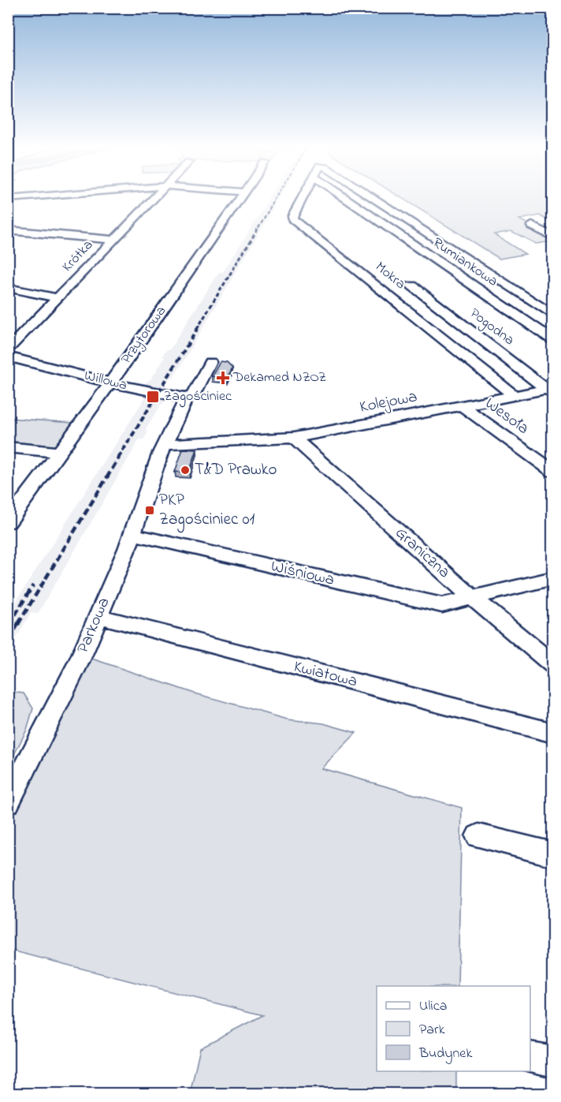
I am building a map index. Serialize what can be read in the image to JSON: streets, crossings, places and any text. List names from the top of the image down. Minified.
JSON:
{"streets":{"street":["Krótka","Rumiankowa","Mokra","Pogodna","Przytorowa","Willowa","Kolejowa","Wesoła","Graniczna","Wiśniowa","Parkowa","Kwiatowa"]},"crossings":[["Mokra","Kolejowa"],["Pogodna","Kolejowa"],["Przytorowa","Willowa"],["Kolejowa","Wesoła"],["Kolejowa","Graniczna"],["Kolejowa","Parkowa"],["Graniczna","Wiśniowa"],["Wiśniowa","Parkowa"],["Parkowa","Kwiatowa"]],"places":{"health":["Dekamed NZOZ"],"transit":["Zagościniec","PKP Zagościniec 01"],"other":["T&D Prawko"]},"legend":["Ulica","Park","Budynek"]}
